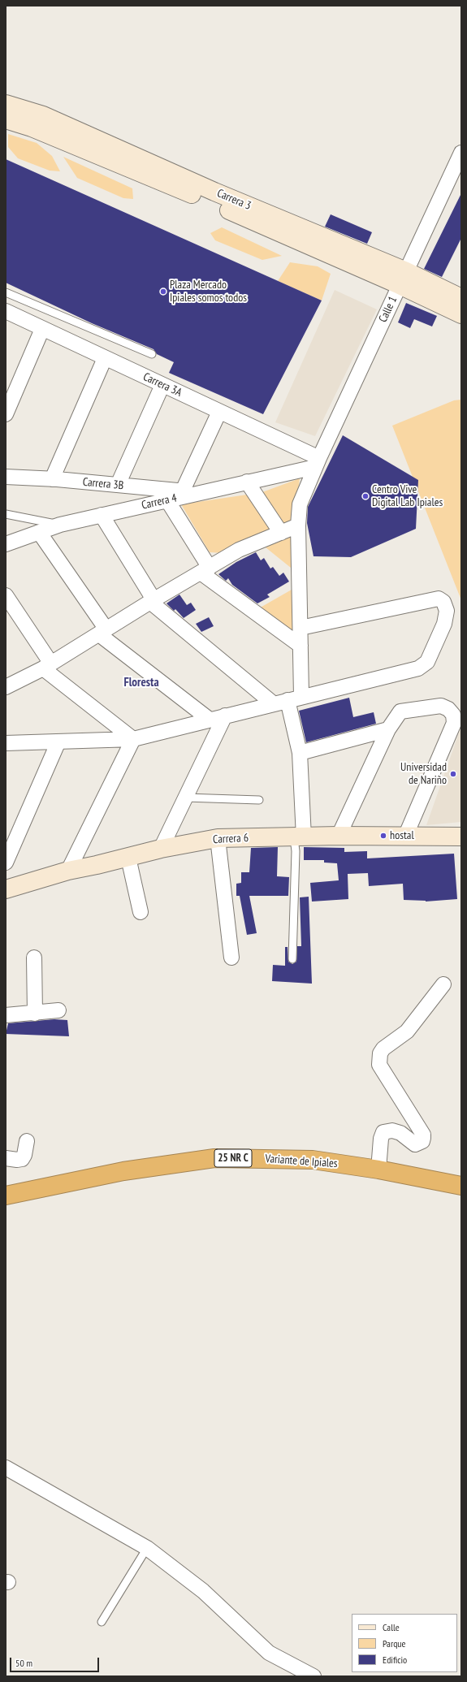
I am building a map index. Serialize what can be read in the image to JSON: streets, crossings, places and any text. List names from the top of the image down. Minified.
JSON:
{"streets":{"highway":["25 NR C","Variante de Ipiales"],"street":["Carrera 3","Calle 1","Carrera 3A","Carrera 3B","Carrera 4","Carrera 6"]},"crossings":[["Carrera 3","Calle 1"],["Calle 1","Carrera 3A"],["Calle 1","Carrera 4"],["Calle 1","Carrera 6"],["Carrera 3A","Carrera 4"],["Carrera 3B","Carrera 4"]],"districts":["Floresta"],"places":["Plaza Mercado Ipiales somos todos","Centro Vive Digital Lab Ipiales","Universidad de Nariño","hostal"],"legend":["Calle","Parque","Edificio"],"scale_bar":"50 m"}
